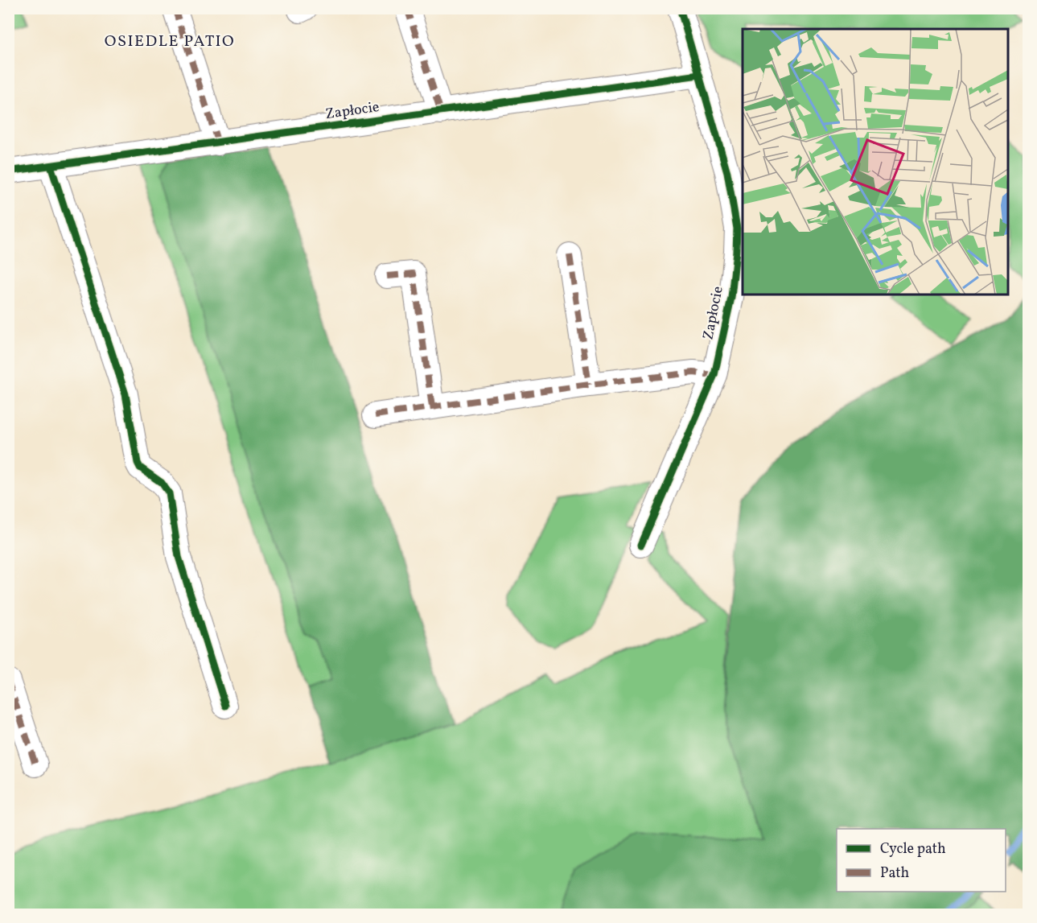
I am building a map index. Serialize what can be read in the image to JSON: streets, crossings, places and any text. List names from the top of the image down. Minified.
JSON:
{"streets":{"street":["Zapłocie"]},"districts":["OSIEDLE PATIO"],"legend":["Cycle path","Path"]}
